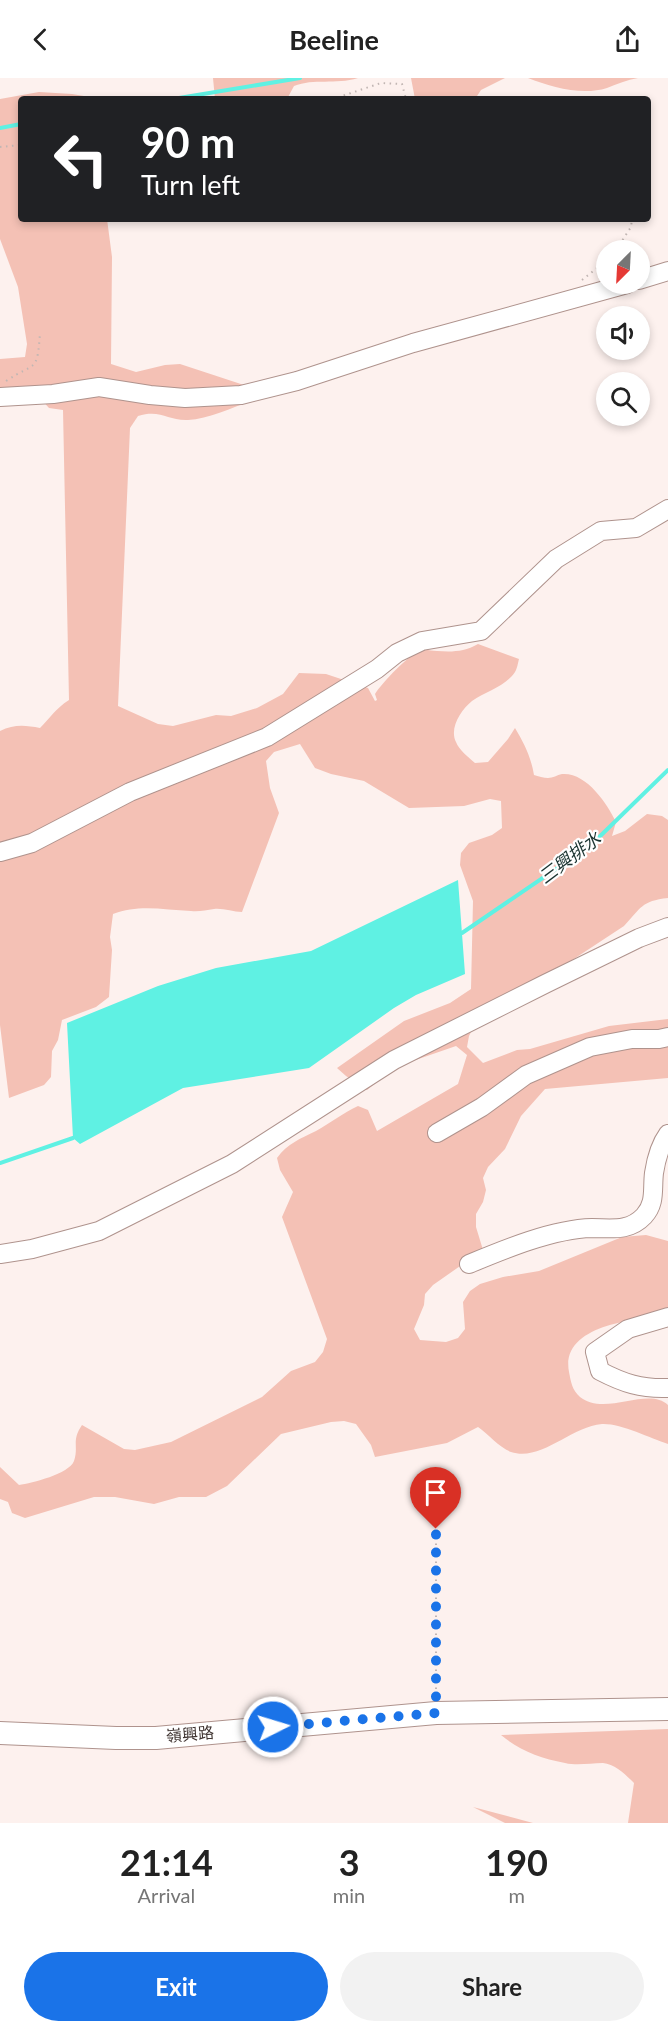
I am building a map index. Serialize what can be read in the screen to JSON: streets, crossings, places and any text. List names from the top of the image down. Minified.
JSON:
{"streets":{"main road":["嶺興路"]},"water":["三興排水"],"north":"bottom left","page":{"header":"Beeline","turn":["90 m","Turn left"],"eta":["21:14","Arrival","3","min","190","m"],"buttons":["Exit","Share"]}}
